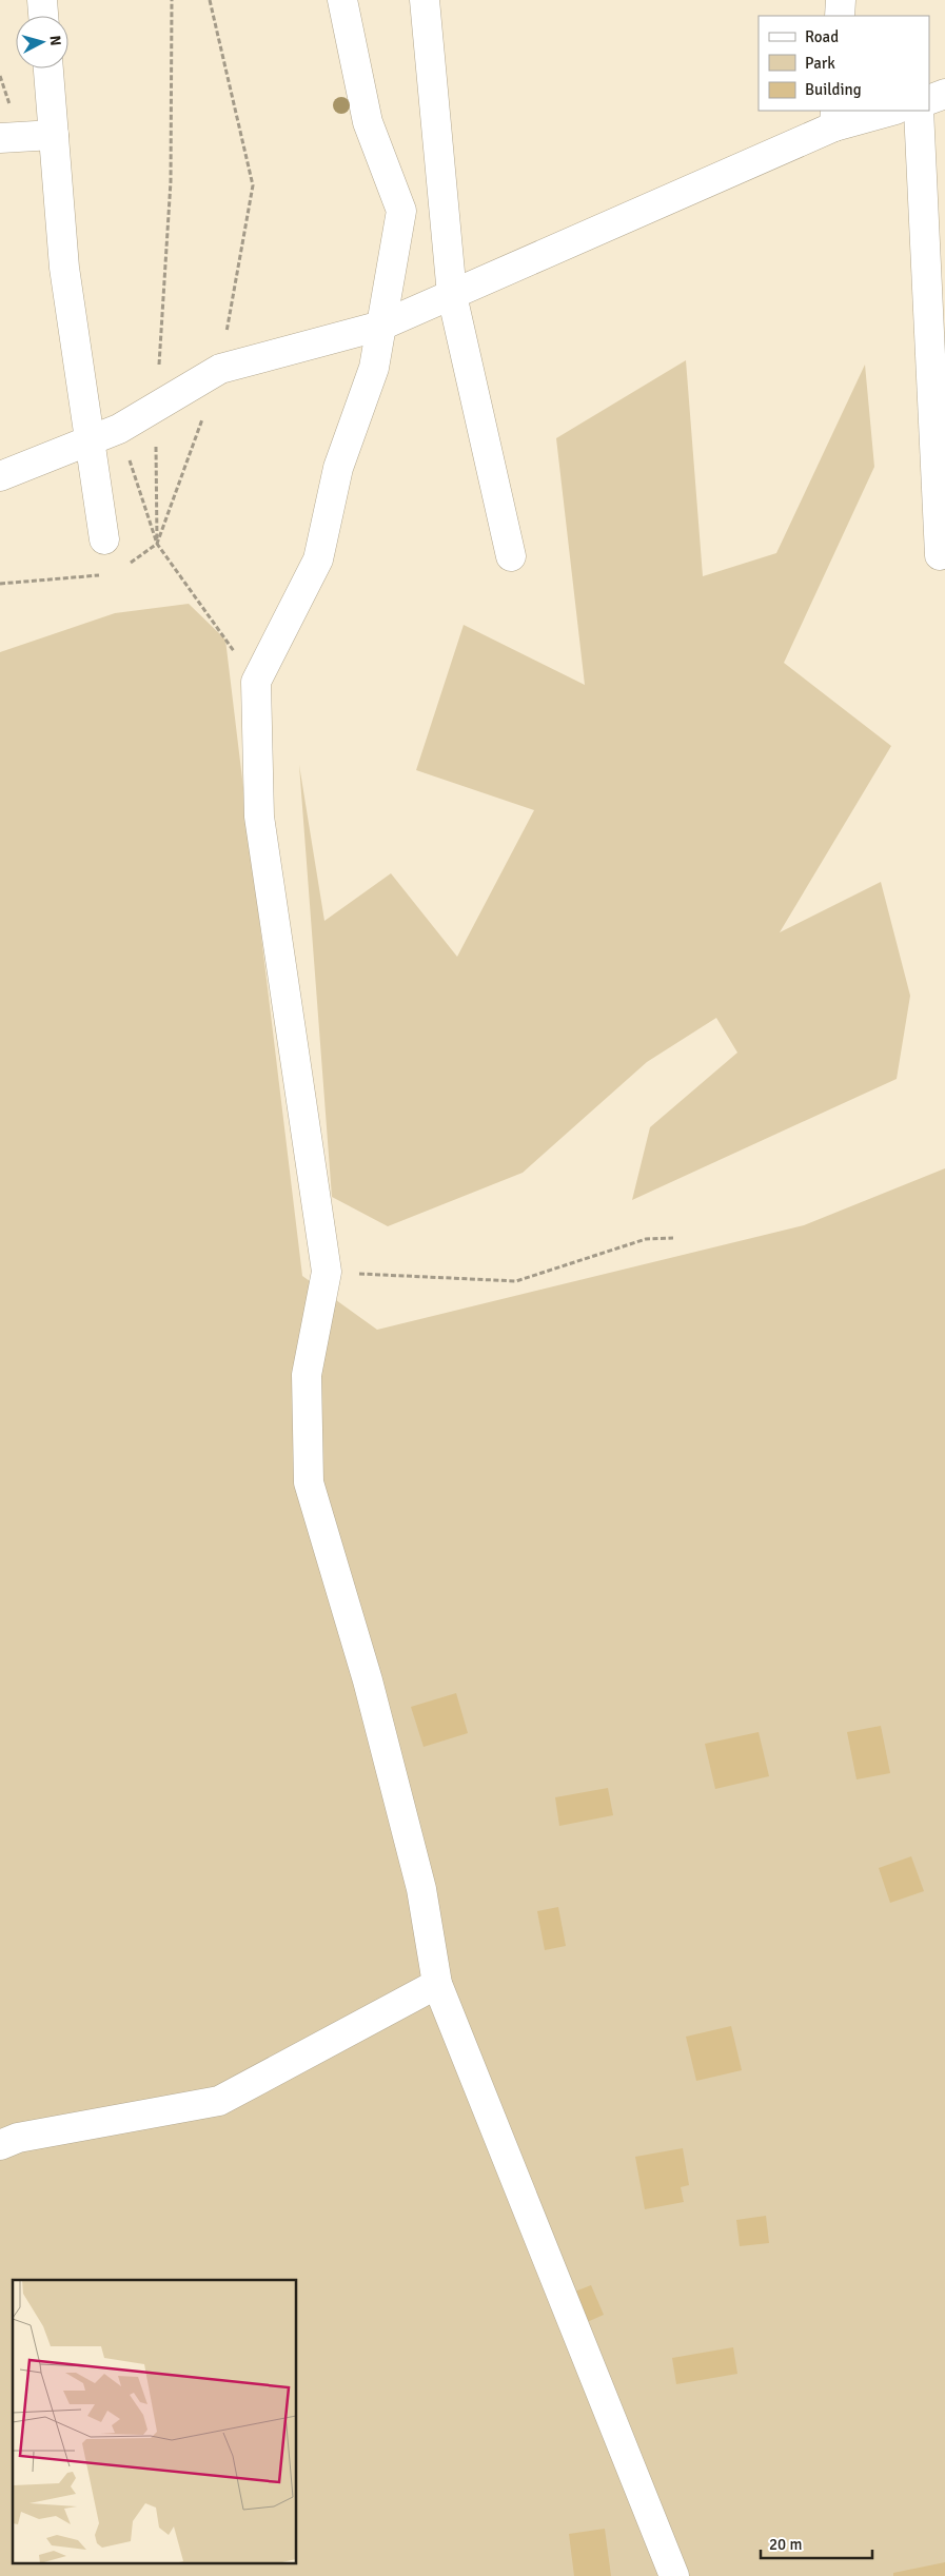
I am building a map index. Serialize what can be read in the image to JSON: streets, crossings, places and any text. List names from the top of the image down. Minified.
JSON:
{"legend":["Road","Park","Building"],"scale_bar":"20 m","north":"right"}
